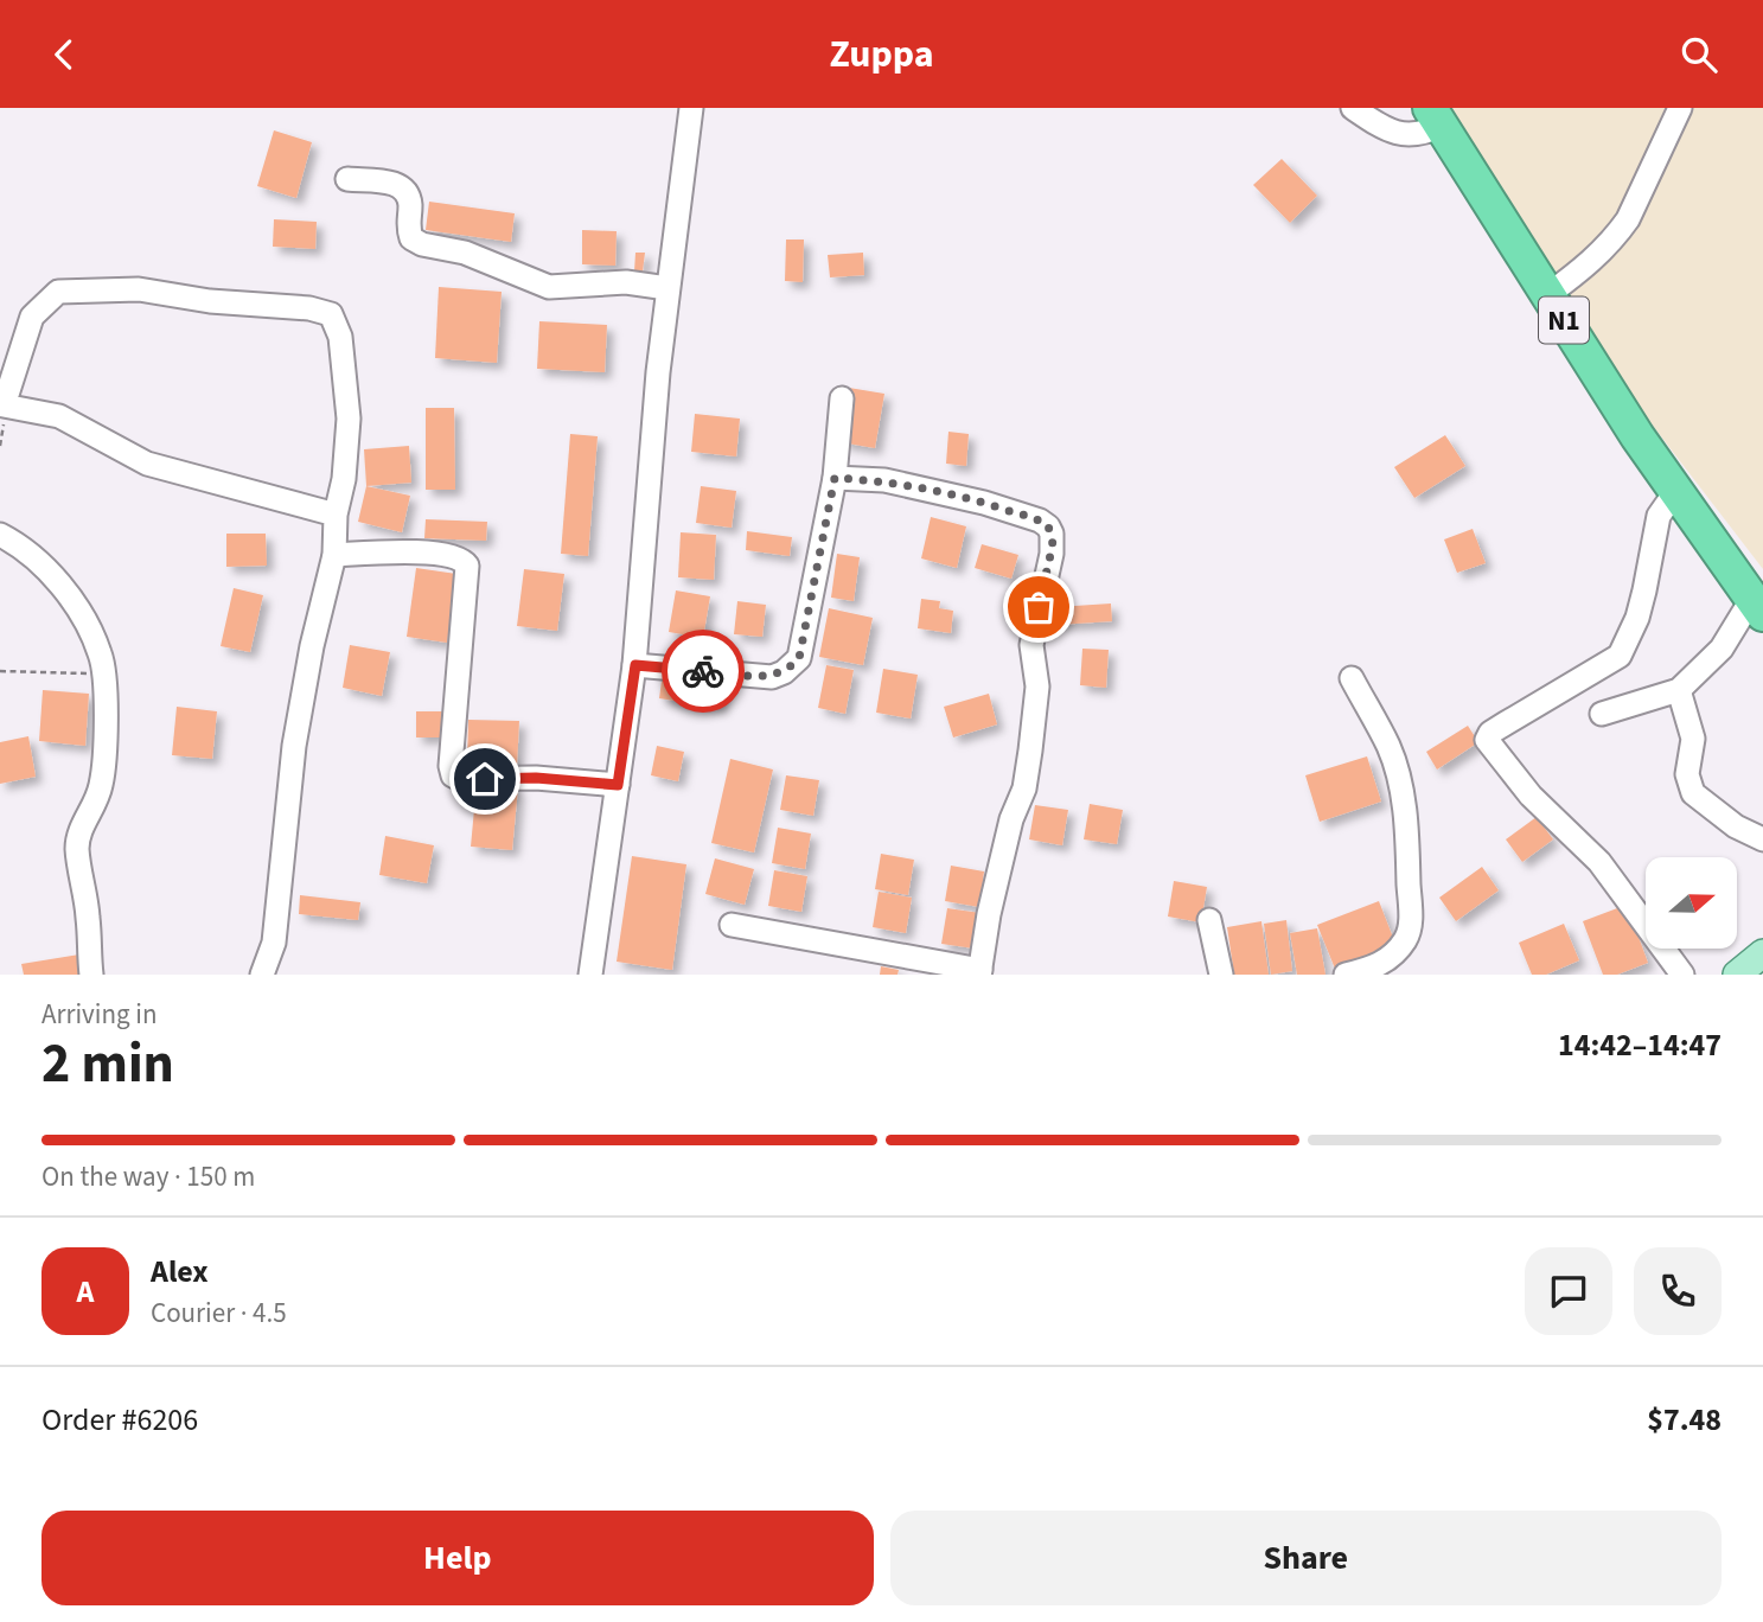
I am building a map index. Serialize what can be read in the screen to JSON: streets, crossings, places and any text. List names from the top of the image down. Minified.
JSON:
{"streets":{"highway":["N1"]},"north":"right","page":{"header":"Zuppa","heading":["2 min","Arriving in","14:42–14:47"],"panel":["Alex","Courier · 4.5","Order #6206","$7.48"],"bar":"On the way · 150 m","round":"A","buttons":["Help","Share"]}}
